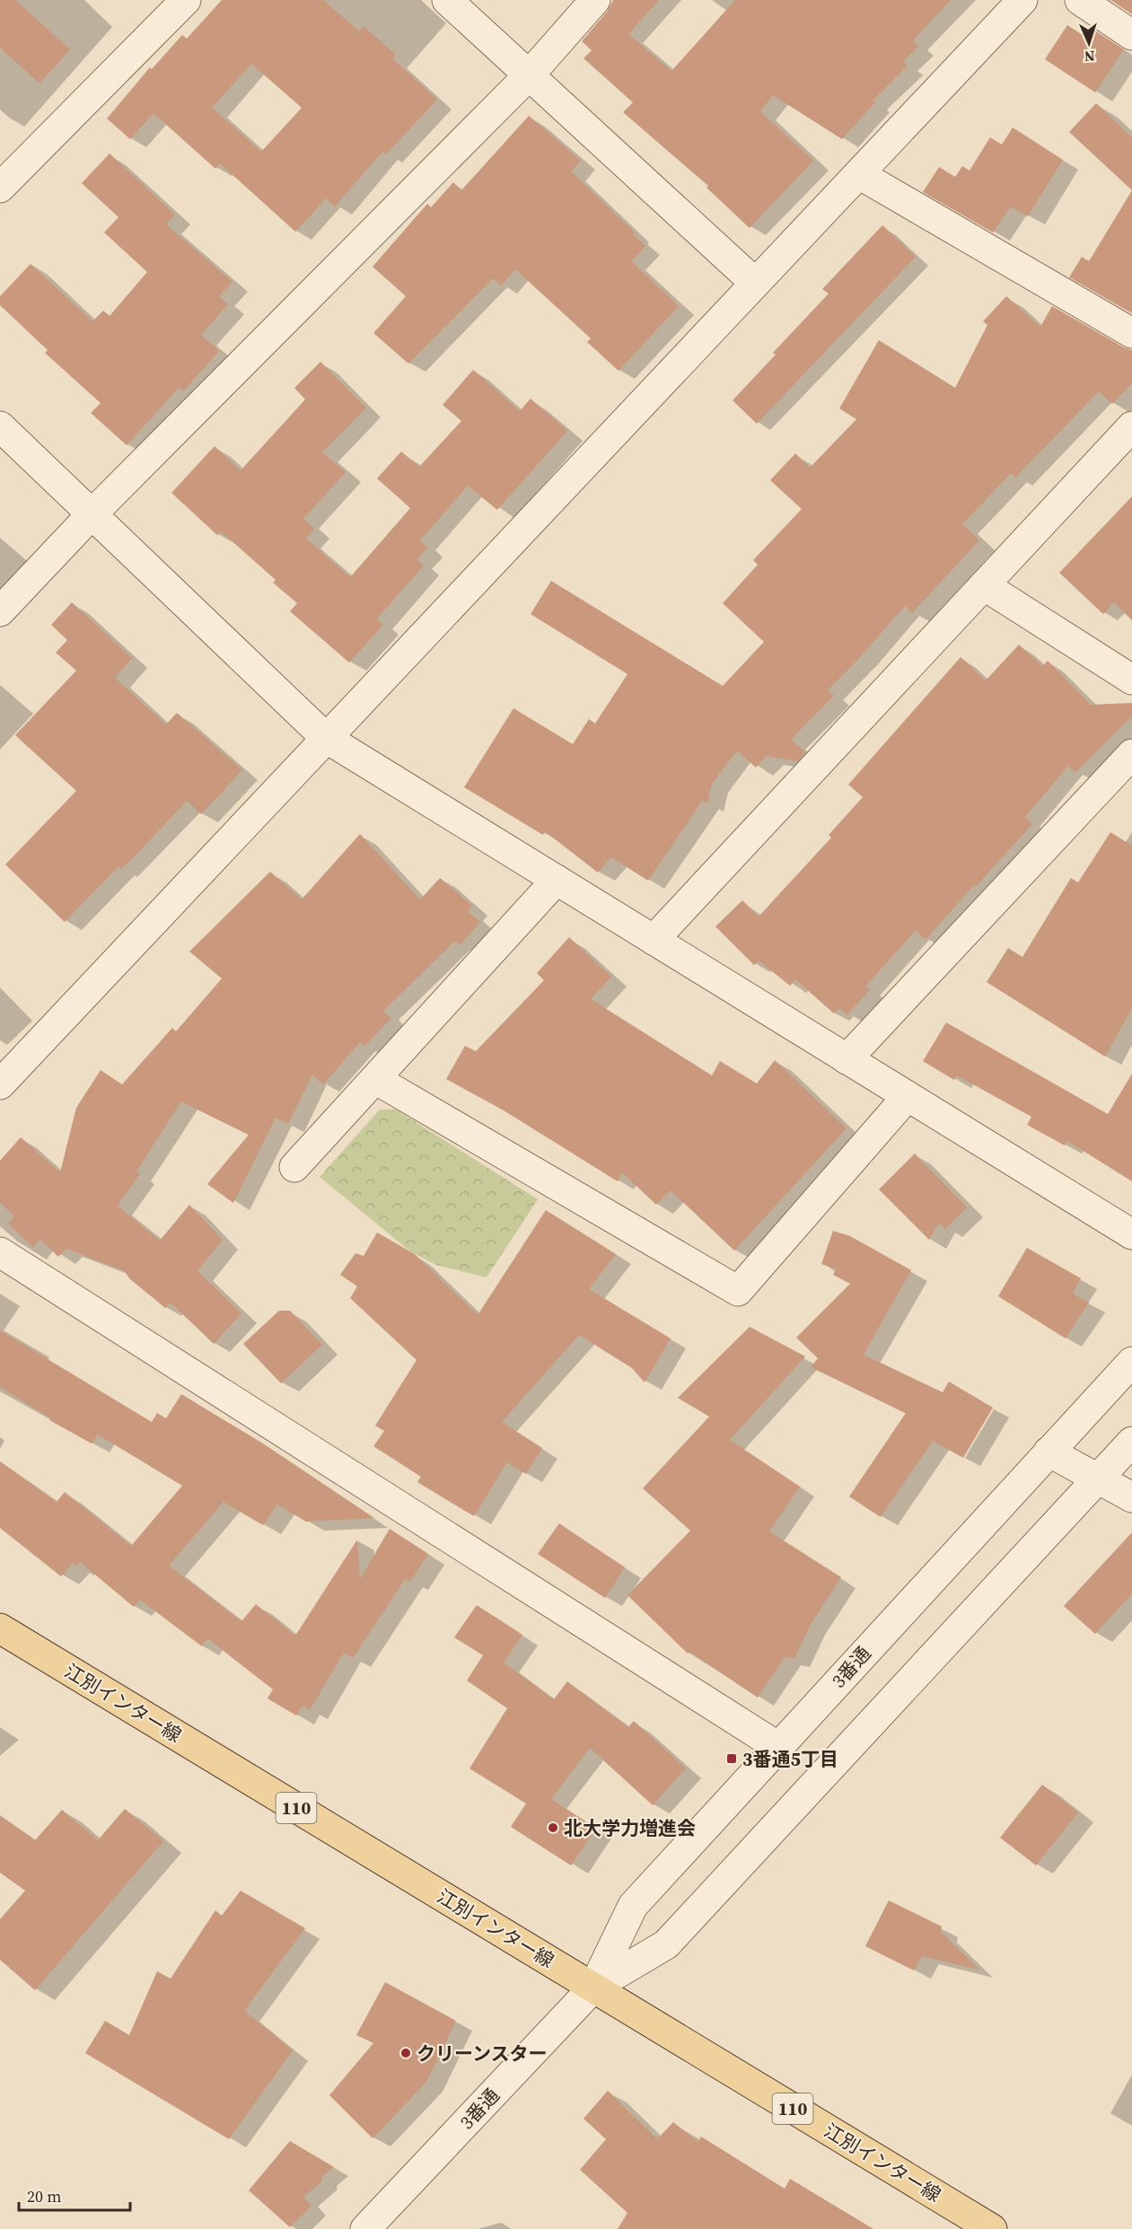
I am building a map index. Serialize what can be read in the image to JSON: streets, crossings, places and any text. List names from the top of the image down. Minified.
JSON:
{"streets":{"main road":["江別インター線","110"],"street":["3番通"]},"crossings":[["3番通","江別インター線"]],"places":{"transit":["3番通5丁目"],"other":["北大学力増進会","クリーンスター"]},"scale_bar":"20 m","north":"bottom"}
